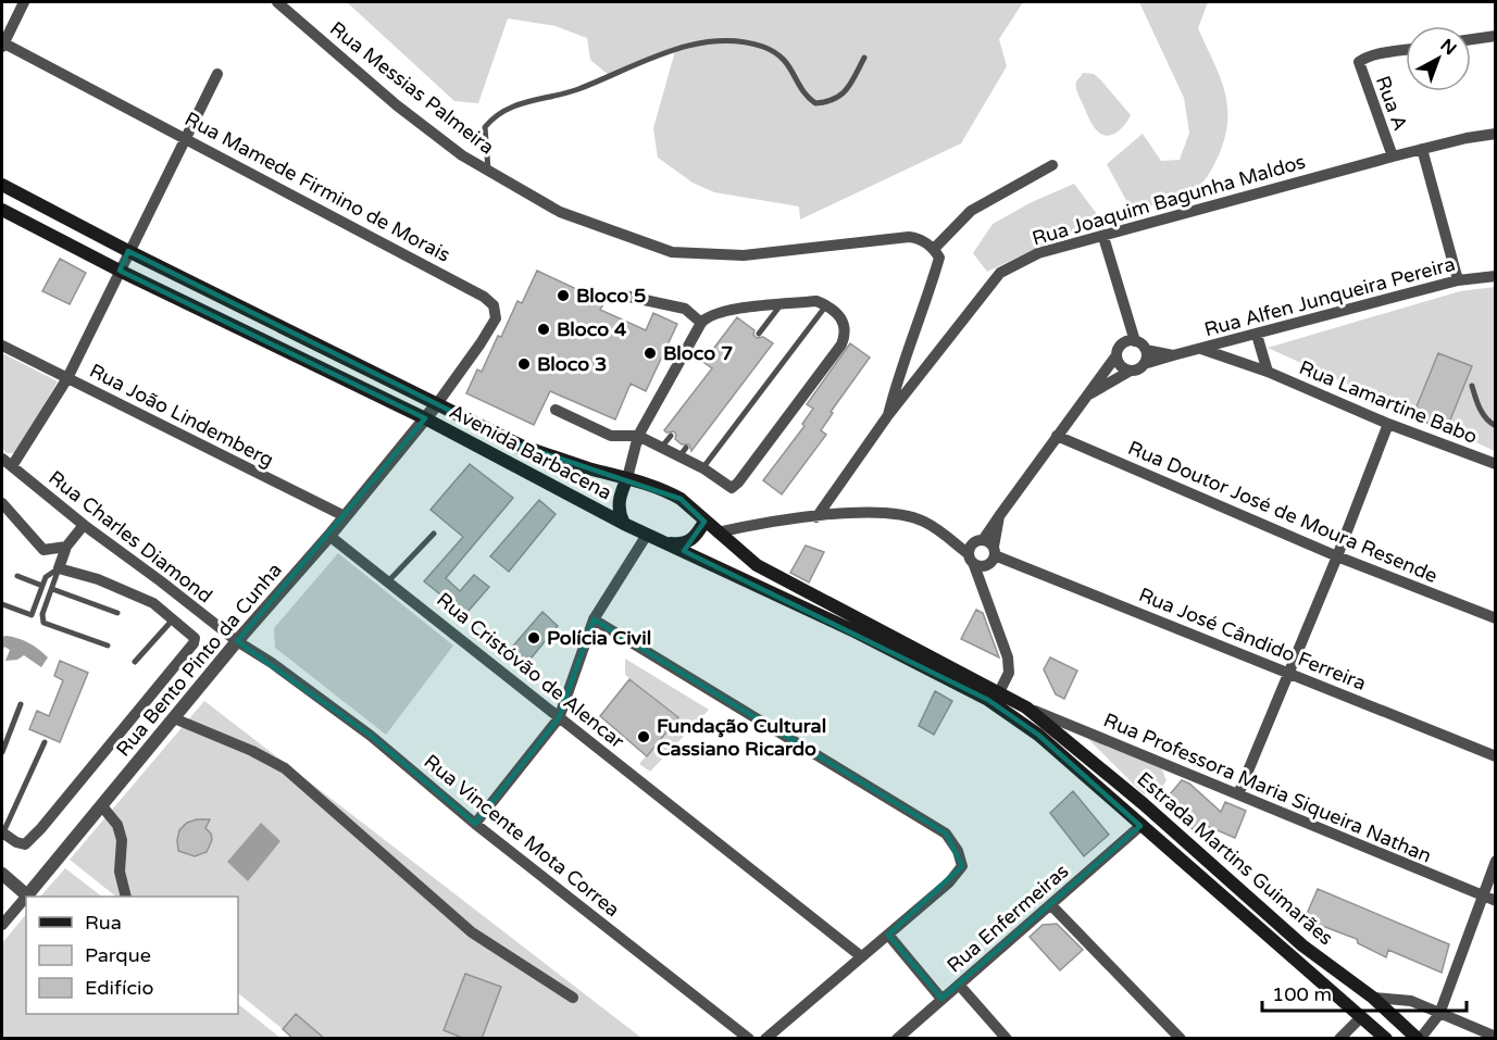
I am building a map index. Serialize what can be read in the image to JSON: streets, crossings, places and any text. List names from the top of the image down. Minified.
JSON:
{"streets":{"main road":["Avenida Barbacena","Estrada Martins Guimarães"],"street":["Rua Messias Palmeira","Rua A","Rua Mamede Firmino de Morais","Rua Joaquim Bagunha Maldos","Rua Alfen Junqueira Pereira","Rua Lamartine Babo","Rua João Lindemberg","Rua Doutor José de Moura Resende","Rua Charles Diamond","Rua José Cândido Ferreira","Rua Bento Pinto da Cunha","Rua Cristóvão de Alencar","Rua Professora Maria Siqueira Nathan","Rua Vincente Mota Correa","Rua Enfermeiras"]},"crossings":[["Rua A","Rua Joaquim Bagunha Maldos"],["Rua Mamede Firmino de Morais","Avenida Barbacena"],["Rua Mamede Firmino de Morais","Rua Bento Pinto da Cunha"],["Rua Alfen Junqueira Pereira","Rua Lamartine Babo"],["Rua João Lindemberg","Rua Bento Pinto da Cunha"],["Avenida Barbacena","Rua Bento Pinto da Cunha"],["Avenida Barbacena","Rua Professora Maria Siqueira Nathan"],["Avenida Barbacena","Estrada Martins Guimarães"],["Rua Charles Diamond","Rua Bento Pinto da Cunha"],["Rua Charles Diamond","Rua Vincente Mota Correa"],["Rua Bento Pinto da Cunha","Rua Cristóvão de Alencar"],["Rua Professora Maria Siqueira Nathan","Estrada Martins Guimarães"],["Estrada Martins Guimarães","Rua Enfermeiras"]],"places":["Bloco 5","Bloco 4","Bloco 7","Bloco 3","Polícia Civil","Fundação Cultural Cassiano Ricardo"],"legend":["Rua","Parque","Edifício"],"scale_bar":"100 m","north":"top right"}
